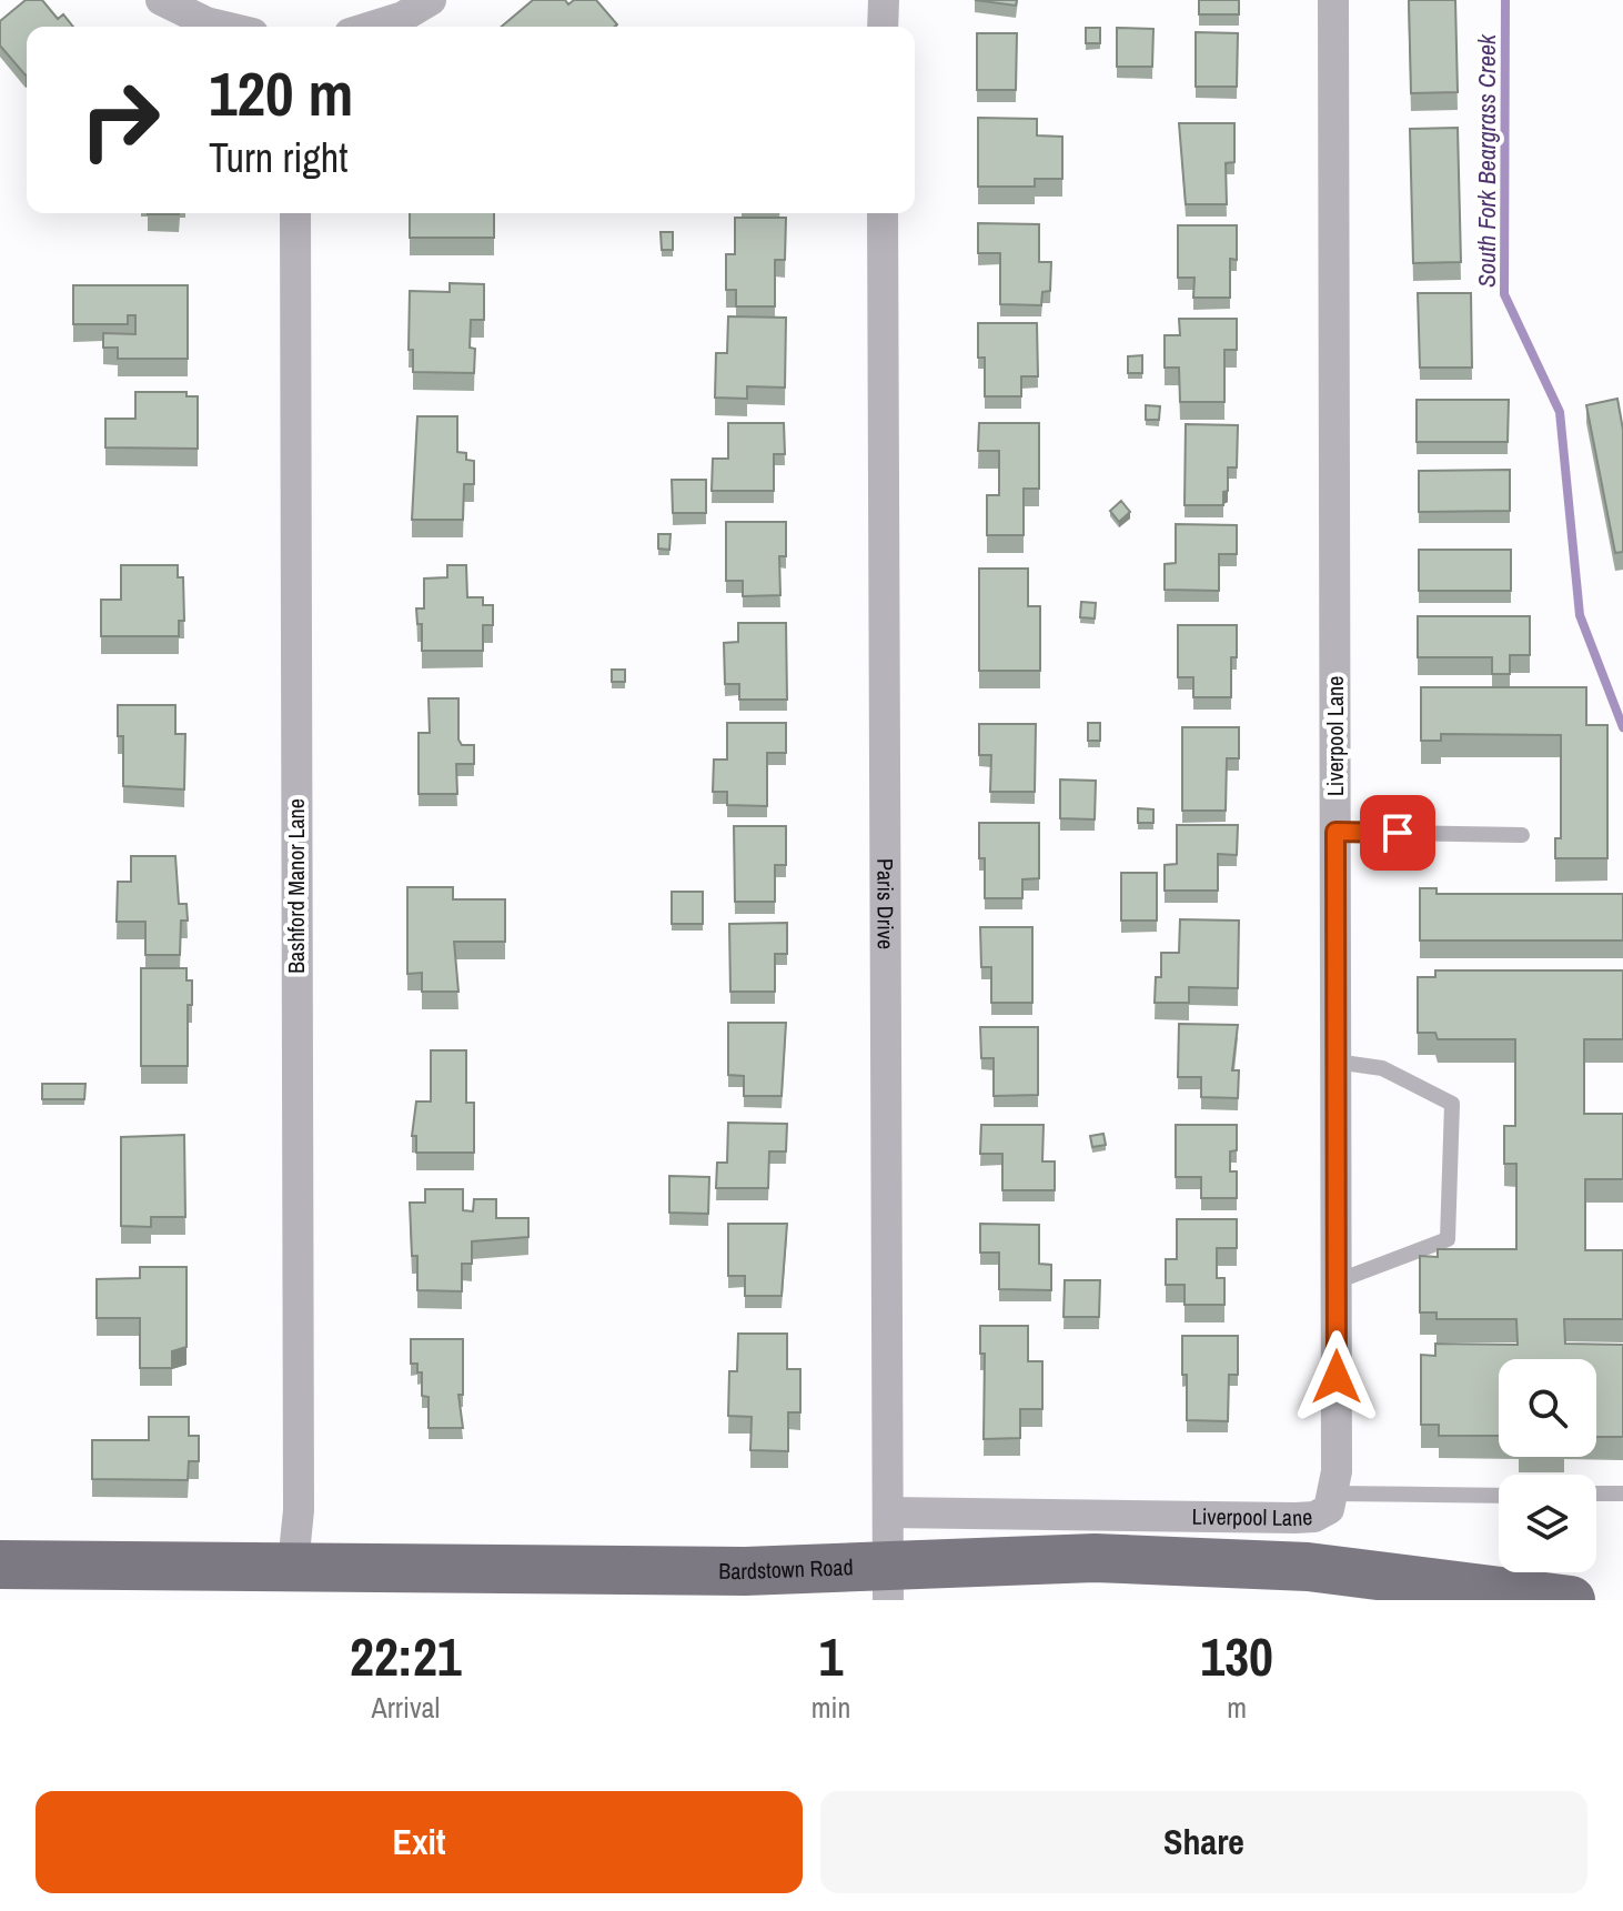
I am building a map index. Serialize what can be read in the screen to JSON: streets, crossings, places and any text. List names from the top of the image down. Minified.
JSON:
{"streets":{"main road":["Bardstown Road"],"street":["Liverpool Lane","Bashford Manor Lane","Paris Drive"]},"crossings":[["Liverpool Lane","Paris Drive"],["Bashford Manor Lane","Bardstown Road"],["Paris Drive","Bardstown Road"]],"water":["South Fork Beargrass Creek"],"page":{"turn":["120 m","Turn right"],"eta":["22:21","Arrival","1","min","130","m"],"buttons":["Exit","Share"]}}
